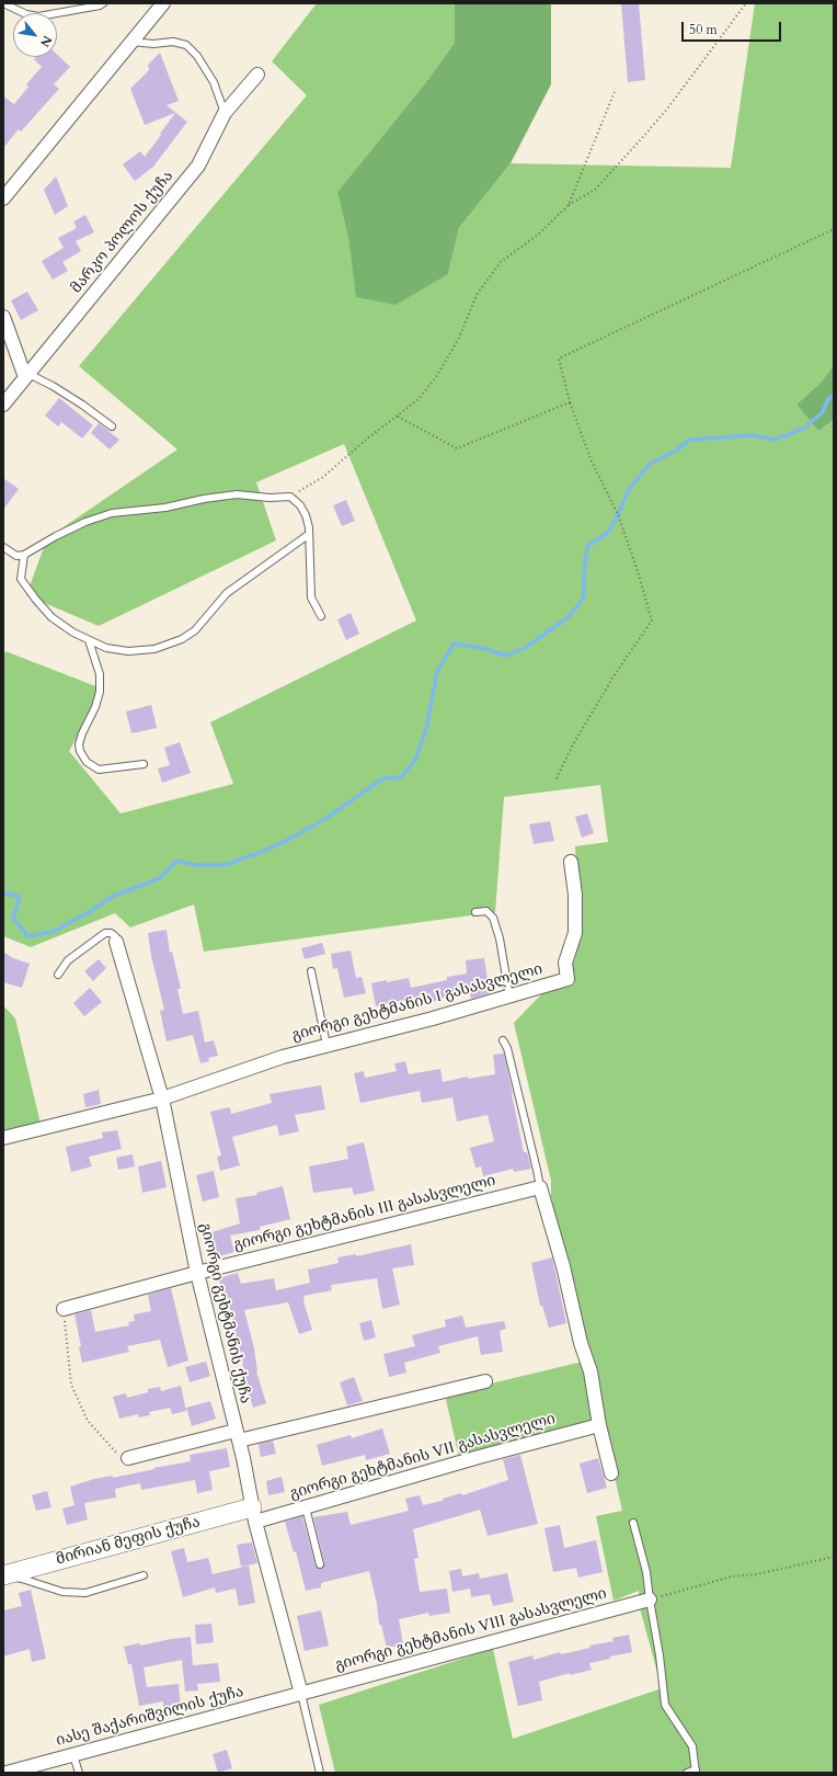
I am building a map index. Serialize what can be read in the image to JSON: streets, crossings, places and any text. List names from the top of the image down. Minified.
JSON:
{"streets":{"street":["მარკო პოლოს ქუჩა","გიორგი გეხტმანის I გასასვლელი","გიორგი გეხტმანის III გასასვლელი","გიორგი გეხტმანის ქუჩა","გიორგი გეხტმანის VII გასასვლელი","მირიან მეფის ქუჩა","გიორგი გეხტმანის VIII გასასვლელი","იასე შაქარიშვილის ქუჩა"]},"crossings":[["გიორგი გეხტმანის I გასასვლელი","გიორგი გეხტმანის ქუჩა"],["გიორგი გეხტმანის III გასასვლელი","გიორგი გეხტმანის ქუჩა"],["გიორგი გეხტმანის ქუჩა","გიორგი გეხტმანის VII გასასვლელი"],["გიორგი გეხტმანის ქუჩა","მირიან მეფის ქუჩა"],["გიორგი გეხტმანის ქუჩა","გიორგი გეხტმანის VIII გასასვლელი"],["გიორგი გეხტმანის ქუჩა","იასე შაქარიშვილის ქუჩა"],["გიორგი გეხტმანის VII გასასვლელი","მირიან მეფის ქუჩა"],["გიორგი გეხტმანის VIII გასასვლელი","იასე შაქარიშვილის ქუჩა"]],"scale_bar":"50 m","north":"bottom right"}
